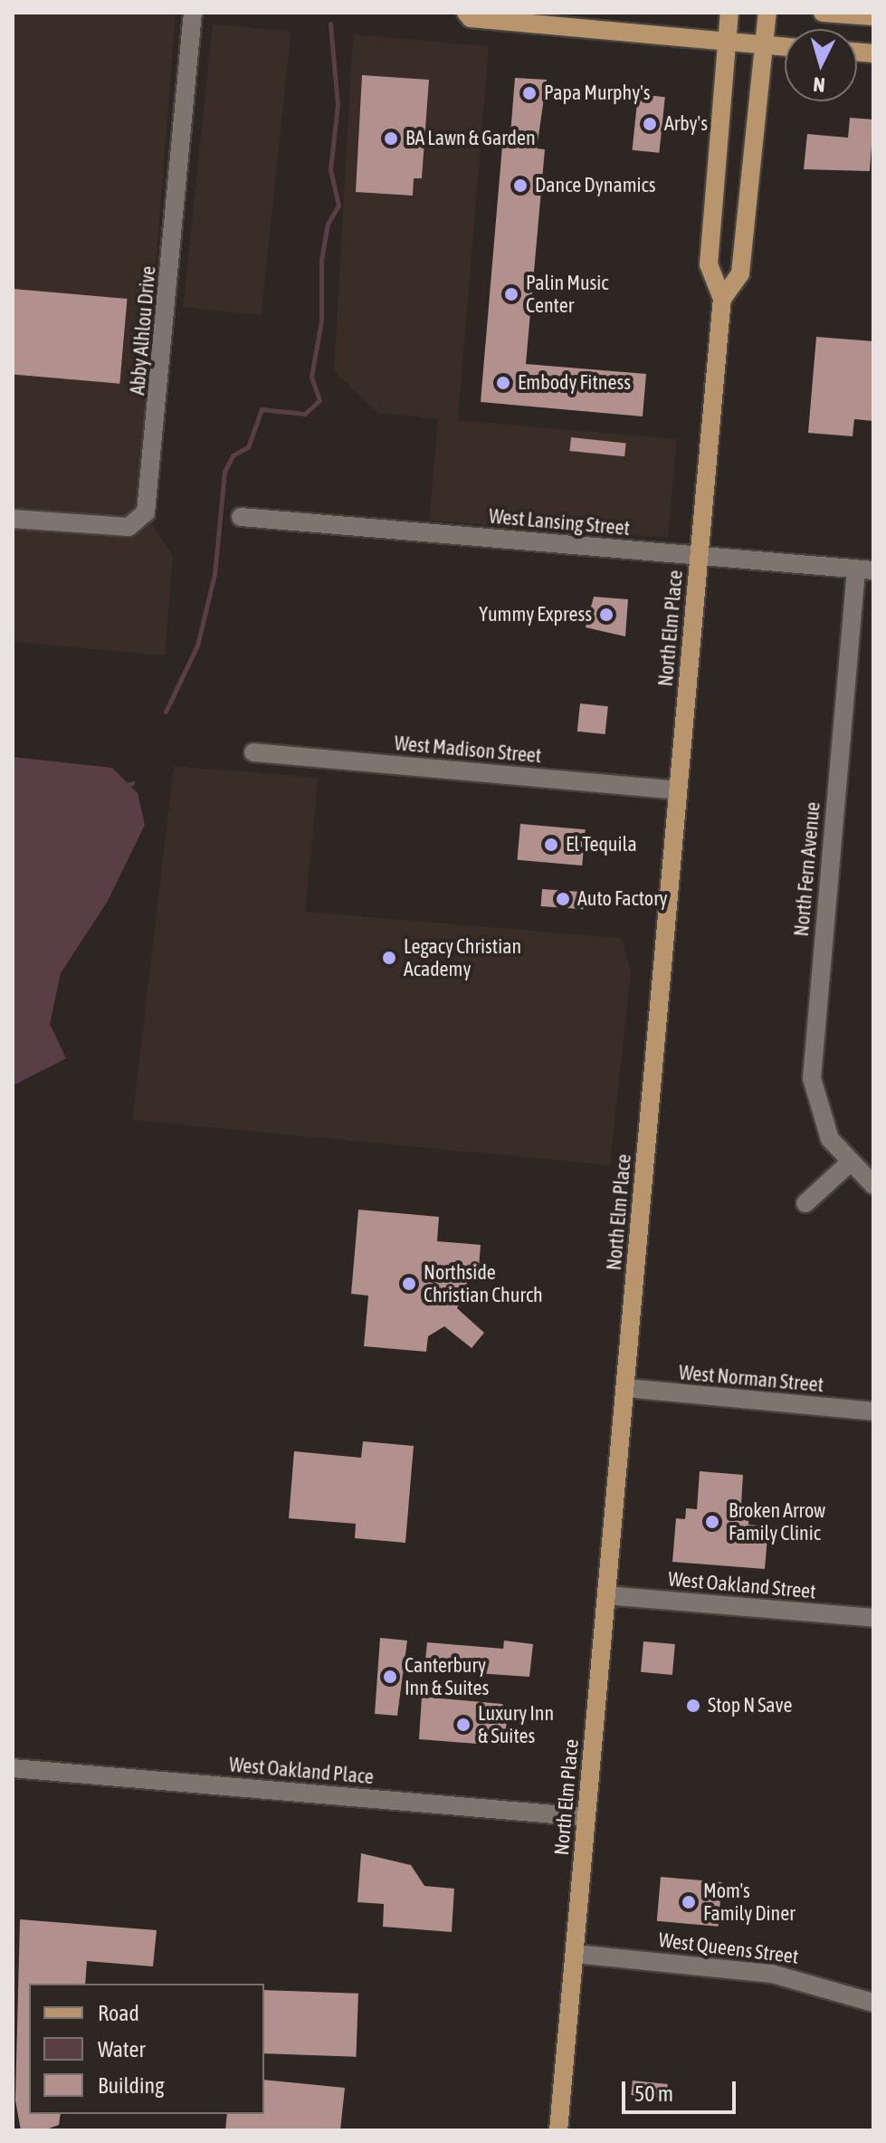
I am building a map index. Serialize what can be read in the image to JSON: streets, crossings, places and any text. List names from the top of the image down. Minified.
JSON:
{"streets":{"main road":["North Elm Place"],"street":["Abby Alhlou Drive","West Lansing Street","West Madison Street","North Fern Avenue","West Norman Street","West Oakland Street","West Oakland Place","West Queens Street"]},"crossings":[["West Lansing Street","North Elm Place"],["West Lansing Street","North Fern Avenue"],["North Elm Place","West Madison Street"],["North Elm Place","West Norman Street"],["North Elm Place","West Oakland Street"],["North Elm Place","West Oakland Place"],["North Elm Place","West Queens Street"]],"places":["Papa Murphy's","Arby's","BA Lawn & Garden","Dance Dynamics","Palin Music Center","Embody Fitness","Yummy Express","El Tequila","Auto Factory","Legacy Christian Academy","Northside Christian Church","Broken Arrow Family Clinic","Canterbury Inn & Suites","Stop N Save","Luxury Inn & Suites","Mom's Family Diner"],"legend":["Road","Water","Building"],"scale_bar":"50 m","north":"bottom"}
